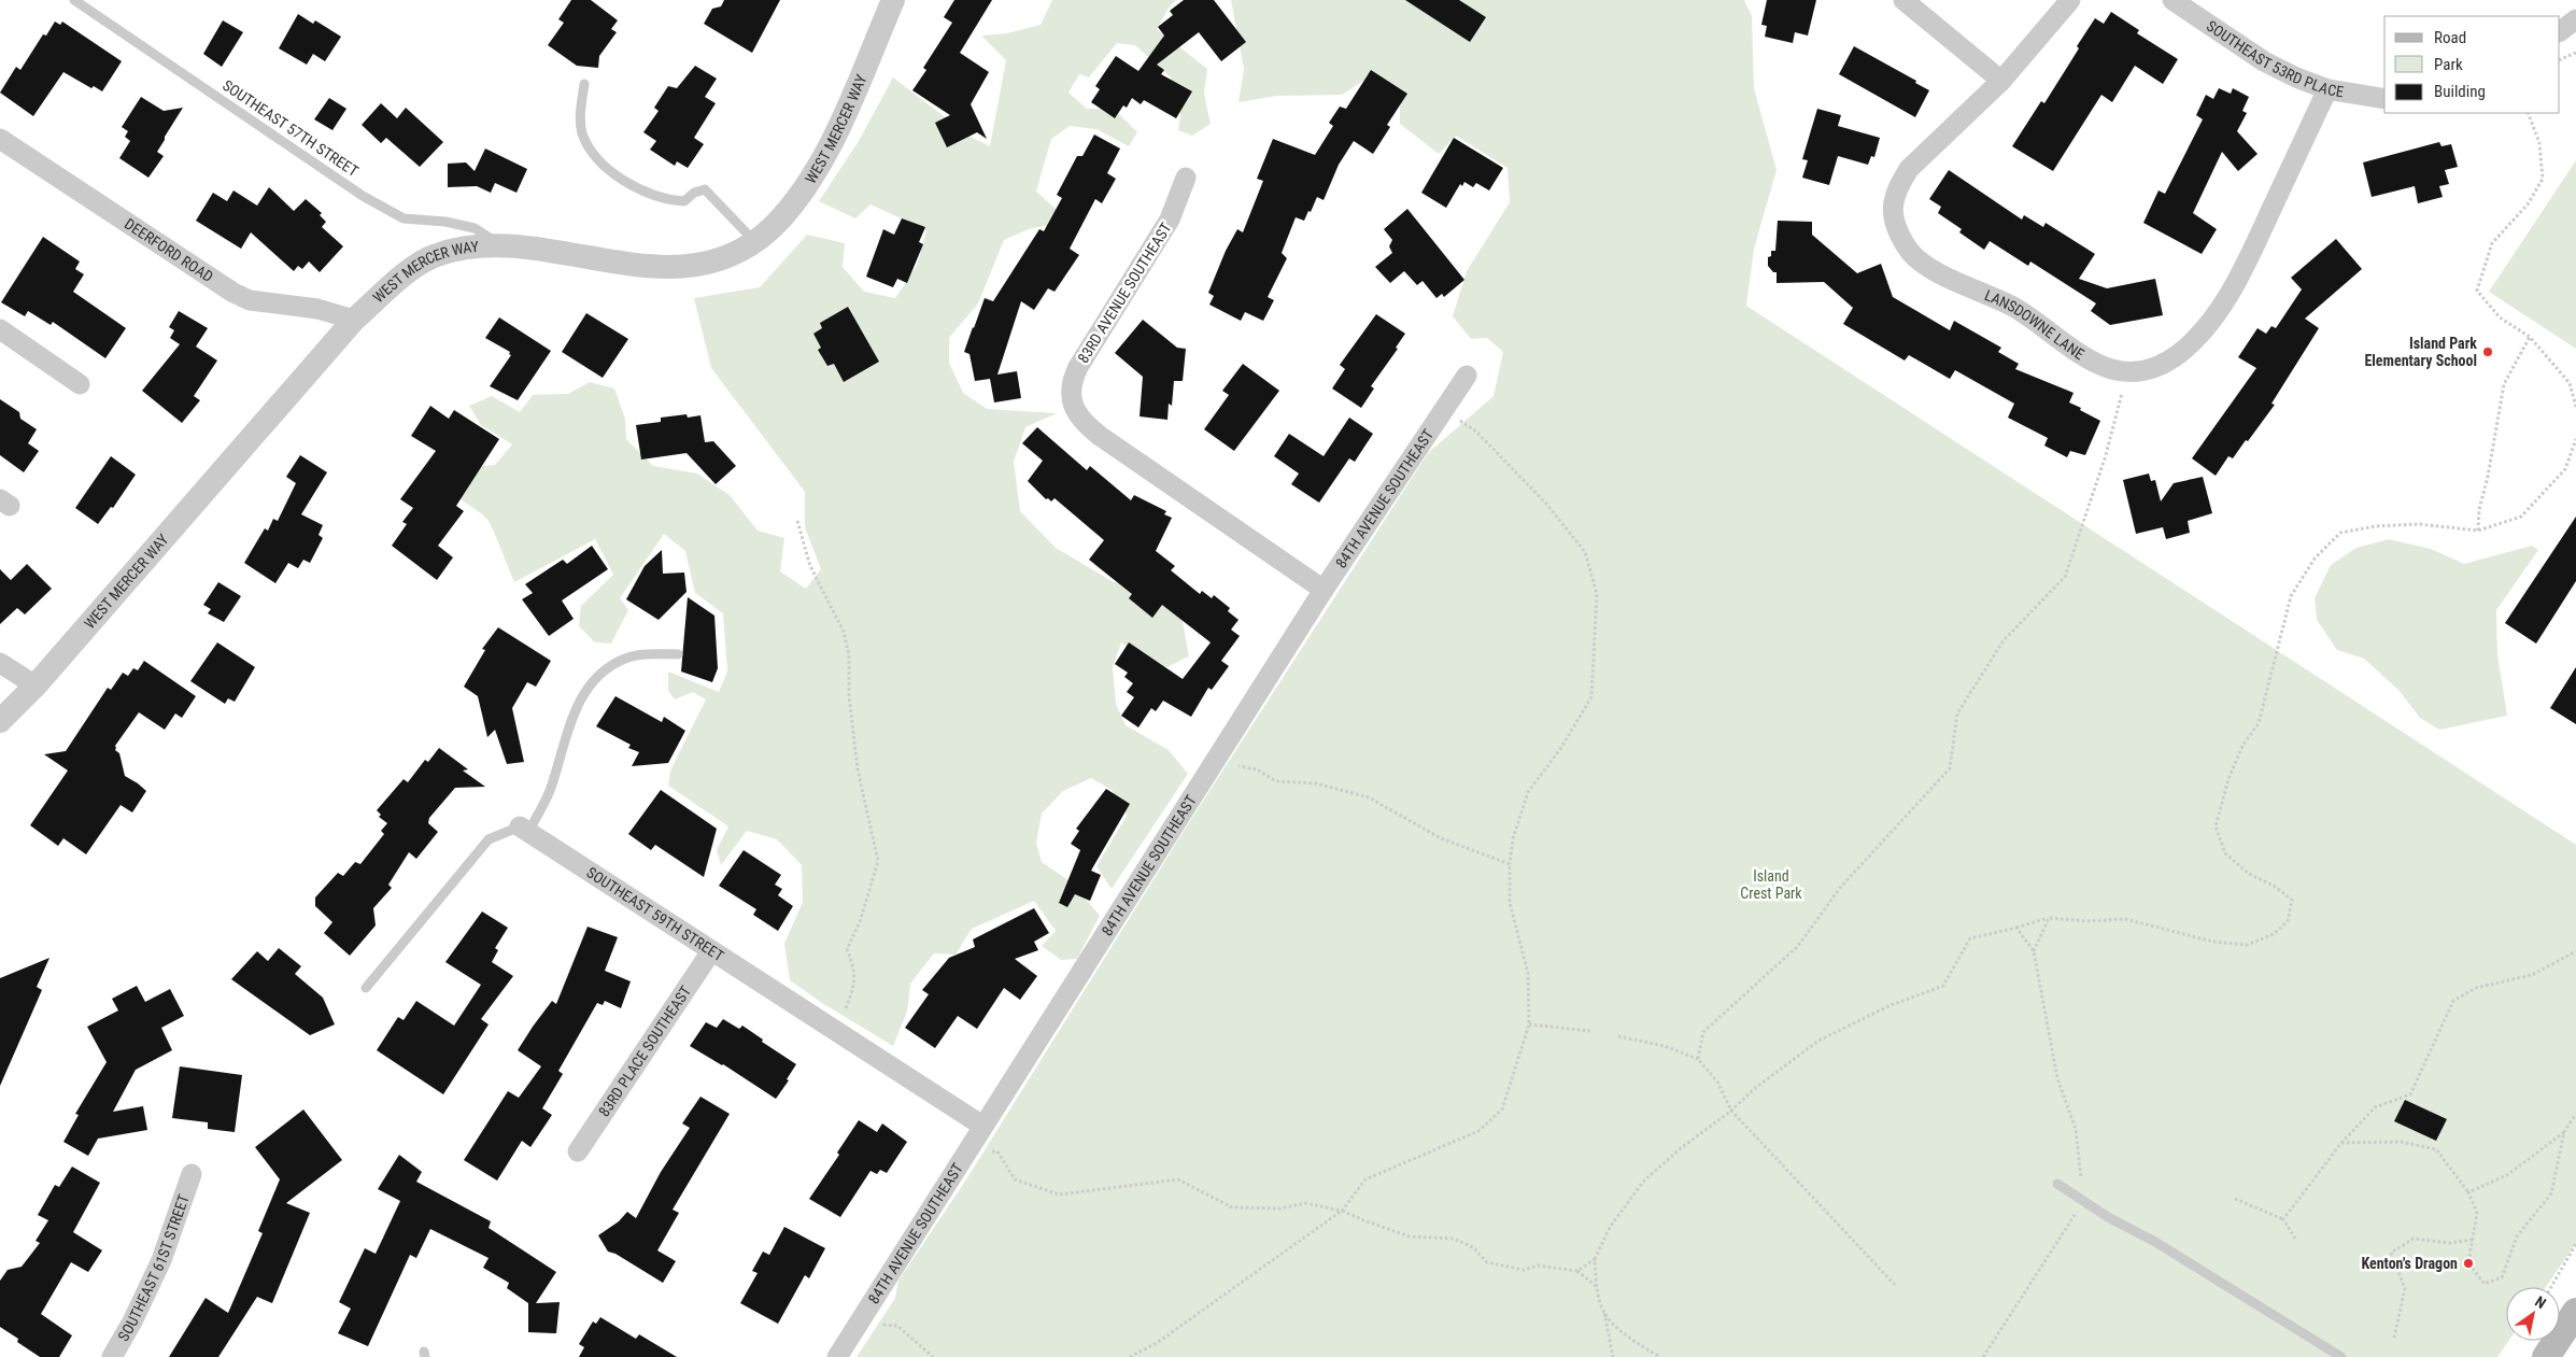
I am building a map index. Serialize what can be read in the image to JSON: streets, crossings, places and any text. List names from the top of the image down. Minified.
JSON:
{"streets":{"street":["SOUTHEAST 53RD PLACE","WEST MERCER WAY","DEERFORD ROAD","83RD AVENUE SOUTHEAST","LANSDOWNE LANE","84TH AVENUE SOUTHEAST","SOUTHEAST 59TH STREET","83RD PLACE SOUTHEAST","SOUTHEAST 61ST STREET"],"lane":["SOUTHEAST 57TH STREET"]},"crossings":[["SOUTHEAST 53RD PLACE","LANSDOWNE LANE"],["WEST MERCER WAY","SOUTHEAST 57TH STREET"],["WEST MERCER WAY","DEERFORD ROAD"],["83RD AVENUE SOUTHEAST","84TH AVENUE SOUTHEAST"],["84TH AVENUE SOUTHEAST","SOUTHEAST 59TH STREET"],["SOUTHEAST 59TH STREET","83RD PLACE SOUTHEAST"]],"parks":["Island Crest Park"],"places":["Island Park Elementary School","Kenton's Dragon"],"legend":["Road","Park","Building"],"north":"top right"}
